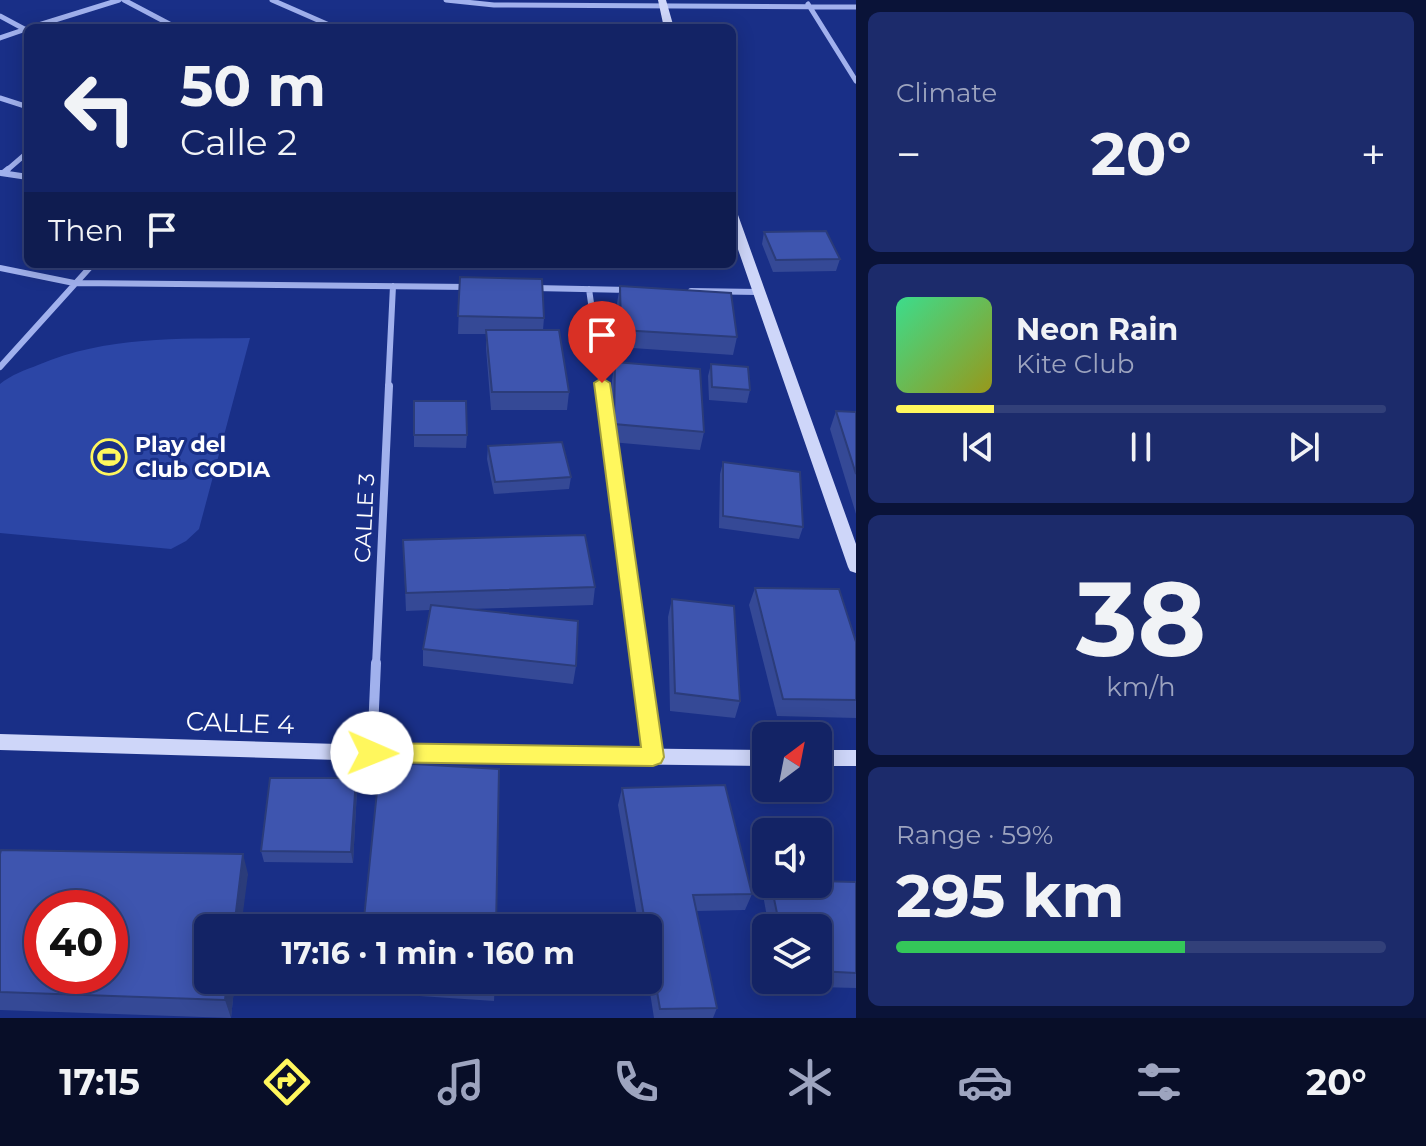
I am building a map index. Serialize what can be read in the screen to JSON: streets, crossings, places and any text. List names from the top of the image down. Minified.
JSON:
{"streets":{"street":["CALLE 3","CALLE 4"]},"crossings":[["CALLE 3","CALLE 4"]],"places":{"sports":["Play del Club CODIA"]},"north":"top right","page":{"tile":["Climate",["38","km/h"],["Range · 59%","295 km"]],"turn":["50 m","Calle 2"],"heat":["−","20°","+"],"then":"Then","song":["Neon Rain","Kite Club"],"limit":"40","trip":"17:16 · 1 min · 160 m","tabs":["17:15","20°"]}}
